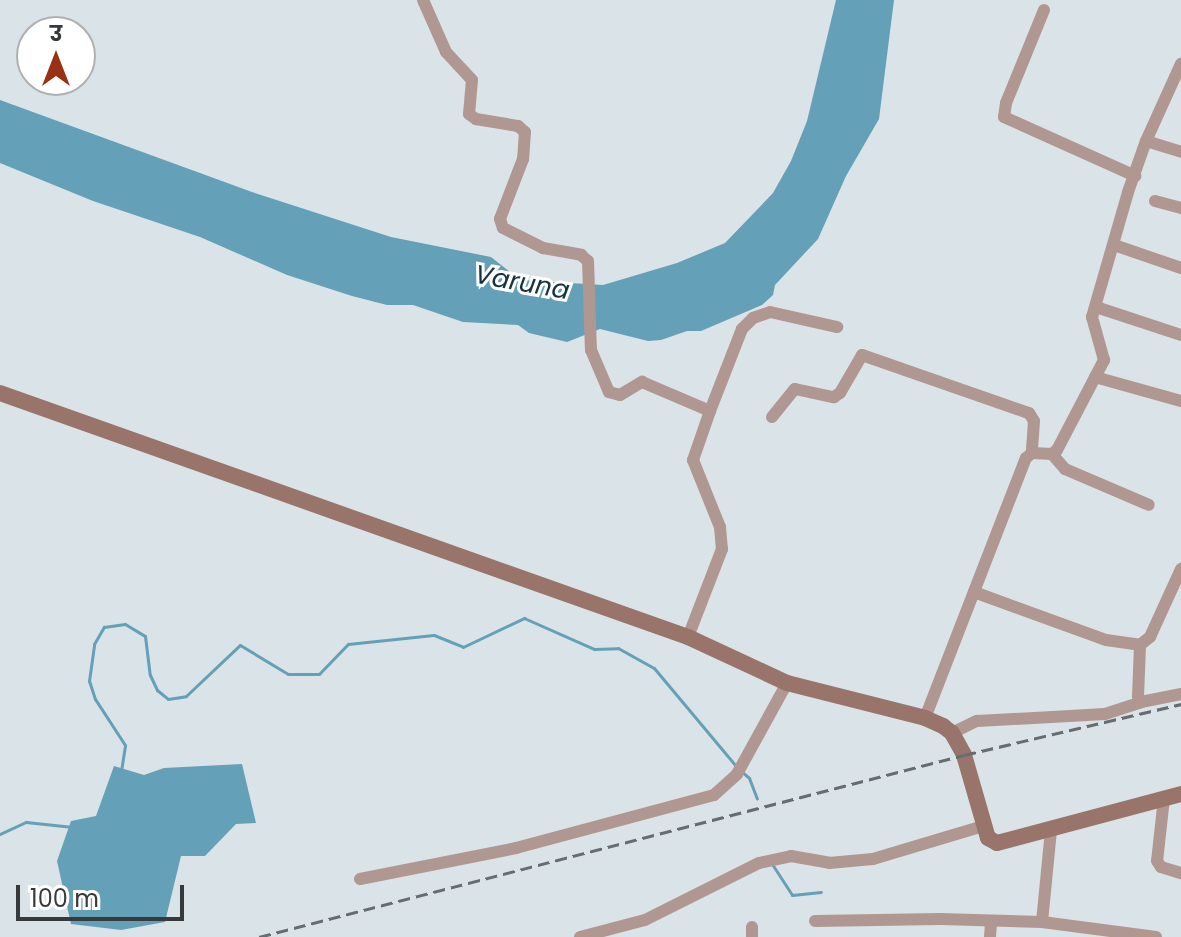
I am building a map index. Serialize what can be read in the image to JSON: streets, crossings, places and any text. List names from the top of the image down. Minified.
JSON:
{"water":["Varuna"],"scale_bar":"100 m","north":"top"}
